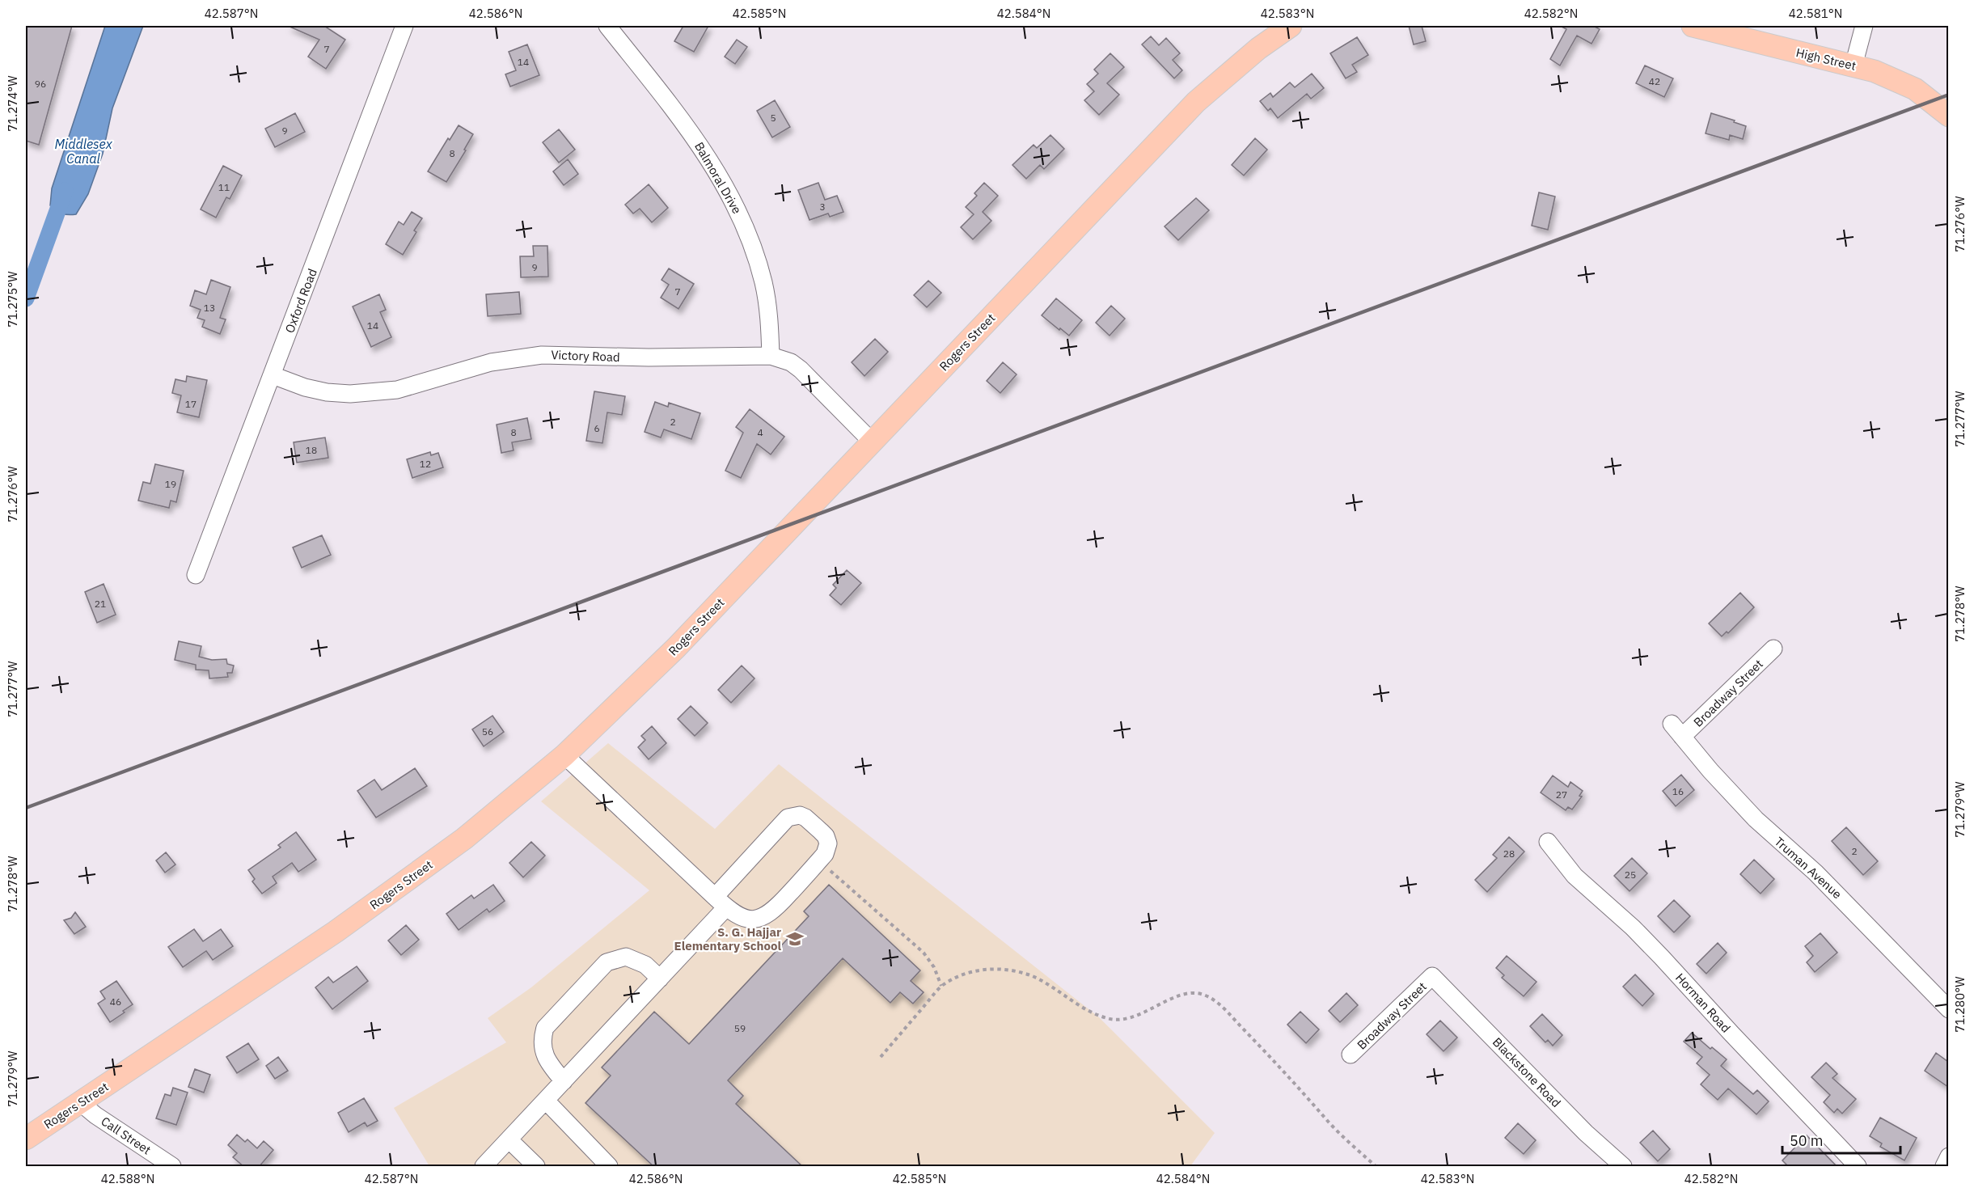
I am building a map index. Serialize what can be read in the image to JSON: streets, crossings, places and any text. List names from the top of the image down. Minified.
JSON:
{"streets":{"main road":["High Street","Rogers Street"],"street":["Balmoral Drive","Oxford Road","Victory Road","Broadway Street","Truman Avenue","Horman Road","Blackstone Road","Call Street"]},"crossings":[["Balmoral Drive","Victory Road"],["Oxford Road","Victory Road"],["Rogers Street","Victory Road"],["Rogers Street","Call Street"],["Broadway Street","Truman Avenue"],["Broadway Street","Blackstone Road"]],"water":["Middlesex Canal"],"places":{"school or university":["S. G. Hajjar Elementary School"]},"house_numbers":["7","14","42","96","5","9","8","11","3","9","7","13","14","17","2","6","8","4","18","12","19","21","56","16","27","2","28","25","46","59"],"scale_bar":"50 m","coordinates":["42.587°N","42.586°N","42.585°N","42.584°N","42.583°N","42.582°N","42.581°N","71.274°W","71.276°W","71.275°W","71.277°W","71.278°W","71.279°W","71.280°W","42.588°N"]}
